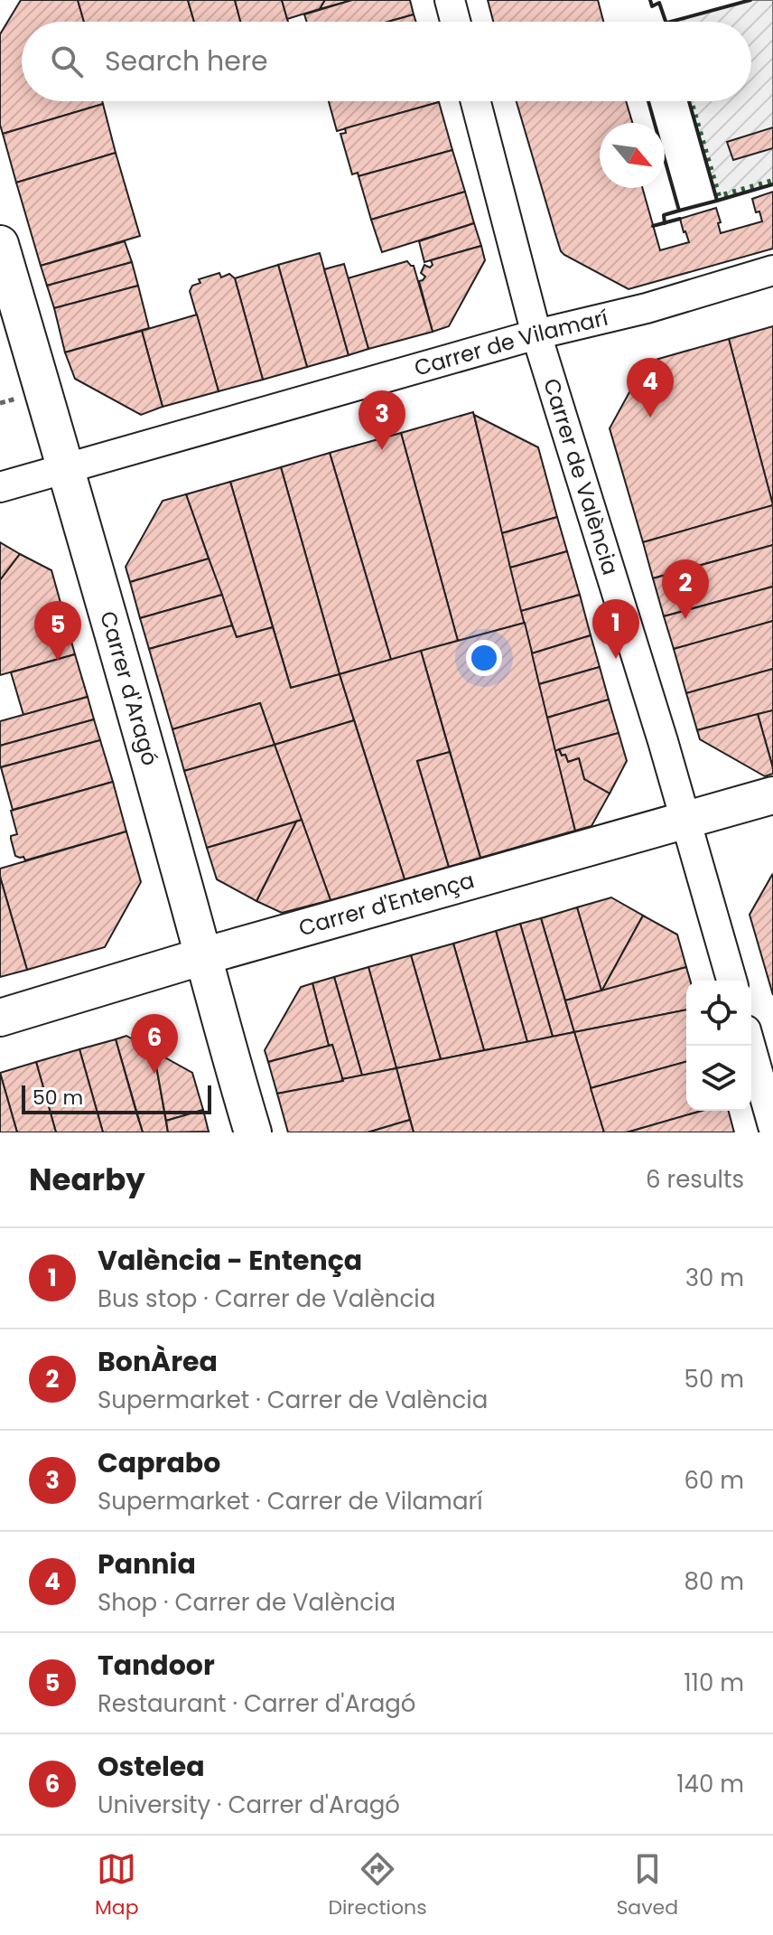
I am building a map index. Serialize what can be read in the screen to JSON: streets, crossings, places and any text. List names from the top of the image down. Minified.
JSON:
{"streets":{"main road":["Carrer d'Aragó","Carrer d'Entença"],"street":["Carrer de Vilamarí","Carrer de València"]},"crossings":[["Carrer de Vilamarí","Carrer de València"],["Carrer de Vilamarí","Carrer d'Aragó"],["Carrer de València","Carrer d'Entença"],["Carrer d'Aragó","Carrer d'Entença"]],"scale_bar":"50 m","north":"bottom right","page":{"search":"Search here","pins":["4","3","2","1","5","6"],"scale":"50 m","heading":["Nearby","6 results"],"list":[{"mark":"1","name":"València - Entença","note":"Bus stop · Carrer de València","value":"30 m"},{"mark":"2","name":"BonÀrea","note":"Supermarket · Carrer de València","value":"50 m"},{"mark":"3","name":"Caprabo","note":"Supermarket · Carrer de Vilamarí","value":"60 m"},{"mark":"4","name":"Pannia","note":"Shop · Carrer de València","value":"80 m"},{"mark":"5","name":"Tandoor","note":"Restaurant · Carrer d'Aragó","value":"110 m"},{"mark":"6","name":"Ostelea","note":"University · Carrer d'Aragó","value":"140 m"}],"nav":["Map","Directions","Saved"]}}
